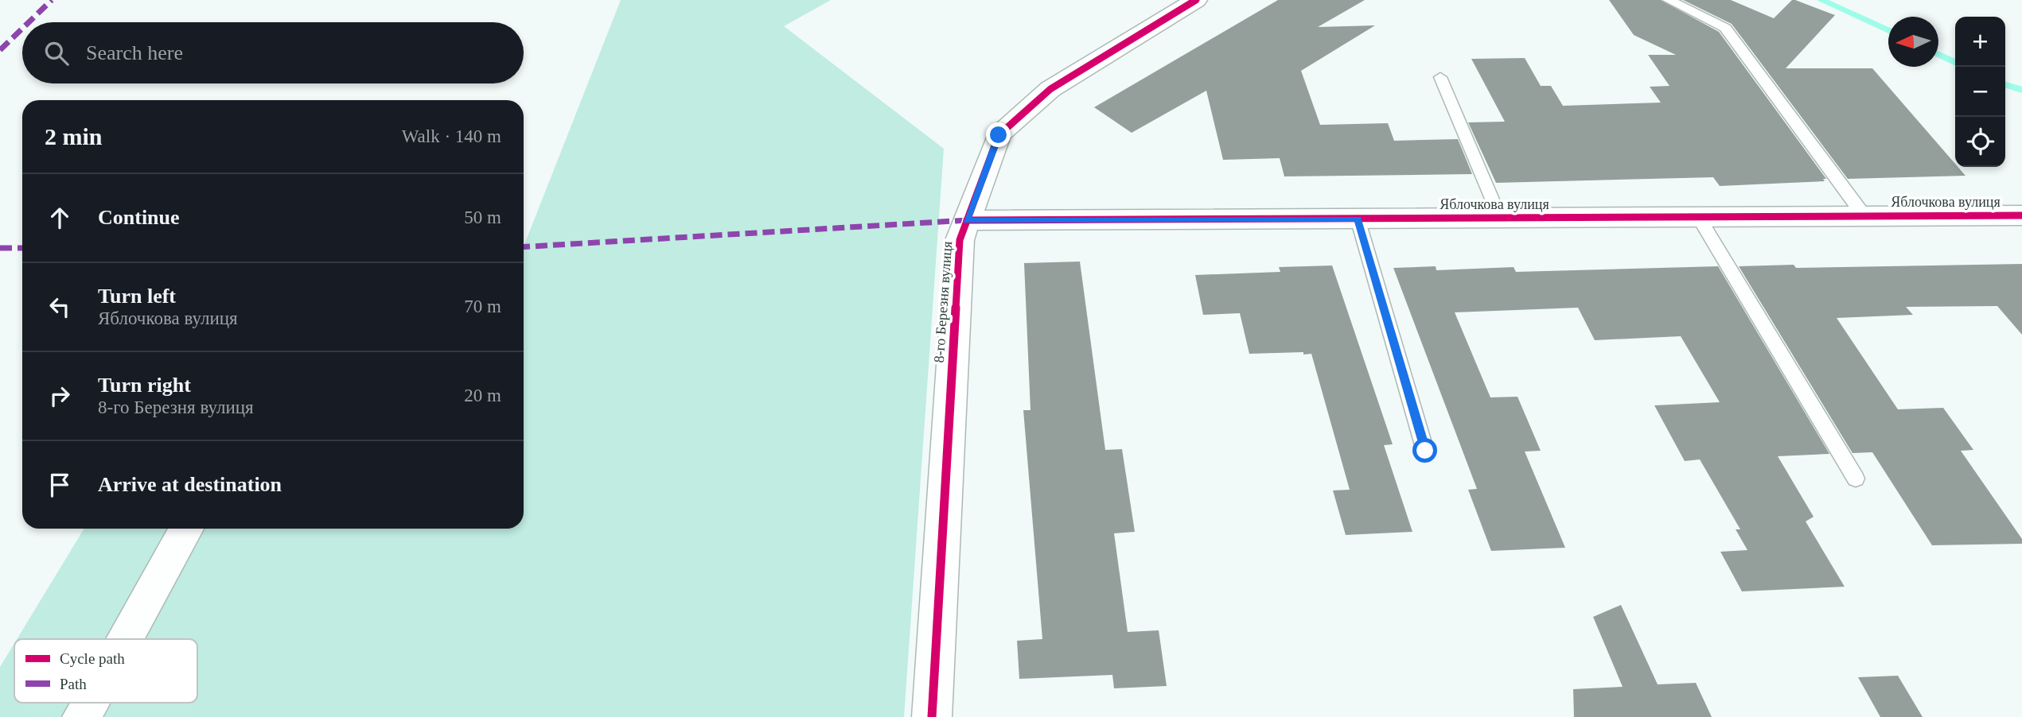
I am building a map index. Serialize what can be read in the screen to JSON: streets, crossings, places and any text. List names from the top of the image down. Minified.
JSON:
{"streets":{"street":["Яблочкова вулиця","8-го Березня вулиця"]},"crossings":[["Яблочкова вулиця","8-го Березня вулиця"]],"legend":["Cycle path","Path"],"north":"left","page":{"map_buttons":["+","−"],"search":"Search here","heading":["2 min","Walk · 140 m"],"list":[["Continue","50 m"],["Turn left","Яблочкова вулиця","70 m"],["Turn right","8-го Березня вулиця","20 m"],"Arrive at destination"]}}
